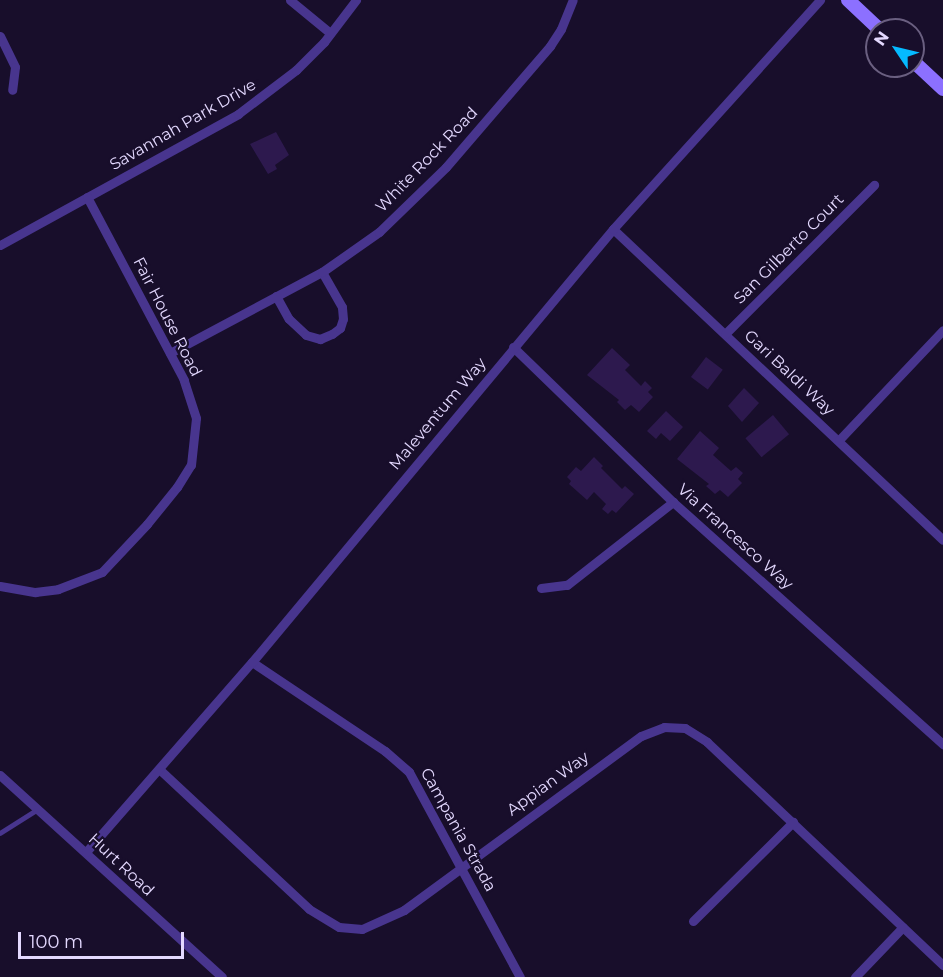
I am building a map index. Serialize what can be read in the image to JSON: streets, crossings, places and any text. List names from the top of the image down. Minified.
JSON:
{"streets":{"street":["Savannah Park Drive","White Rock Road","San Gilberto Court","Fair House Road","Gari Baldi Way","Maleventum Way","Via Francesco Way","Appian Way","Campania Strada","Hurt Road"]},"crossings":[["Savannah Park Drive","Fair House Road"],["White Rock Road","Fair House Road"],["San Gilberto Court","Gari Baldi Way"],["Gari Baldi Way","Maleventum Way"],["Maleventum Way","Via Francesco Way"],["Maleventum Way","Appian Way"],["Maleventum Way","Campania Strada"],["Maleventum Way","Hurt Road"],["Appian Way","Campania Strada"]],"scale_bar":"100 m","north":"top left"}
